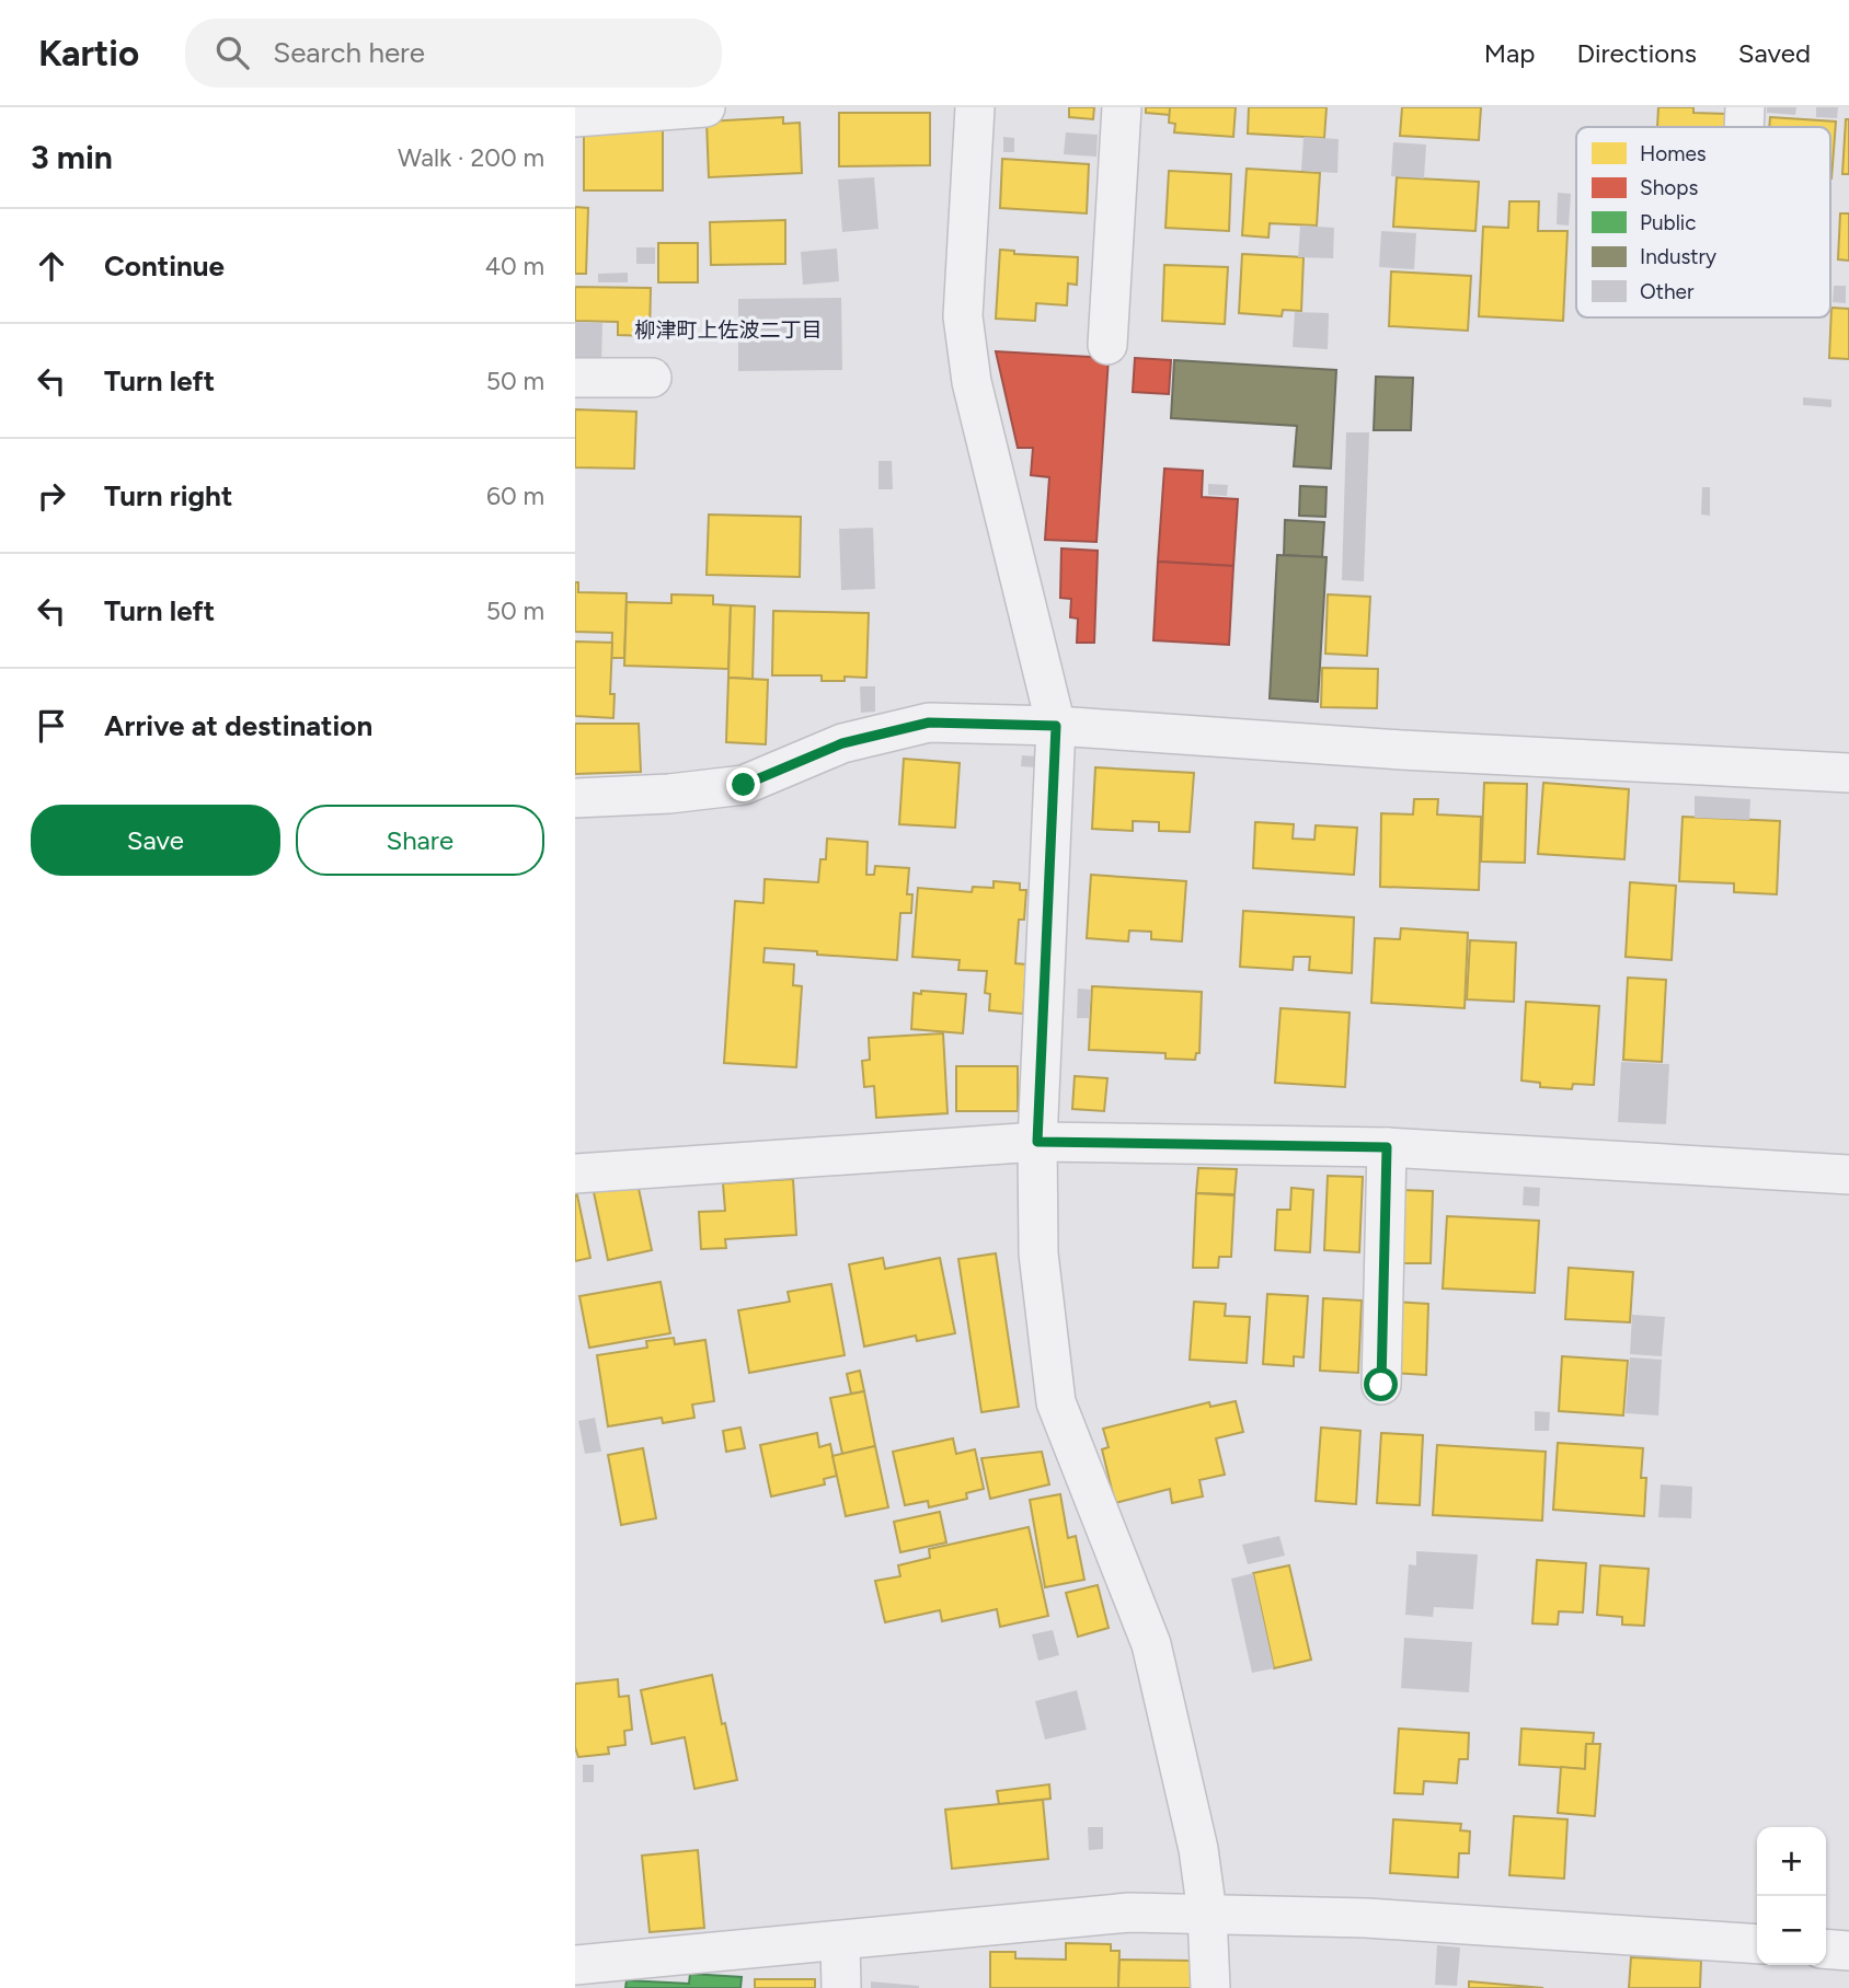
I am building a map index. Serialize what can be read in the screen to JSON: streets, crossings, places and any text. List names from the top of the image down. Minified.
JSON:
{"districts":["柳津町上佐波二丁目"],"legend":["Homes","Shops","Public","Industry","Other"],"page":{"header":"Kartio","search":"Search here","nav":["Map","Directions","Saved"],"heading":["3 min","Walk · 200 m"],"list":[["Continue","40 m"],["Turn left","50 m"],["Turn right","60 m"],["Turn left","50 m"],"Arrive at destination"],"buttons":["Save","Share"],"map_buttons":["+","−"]}}
